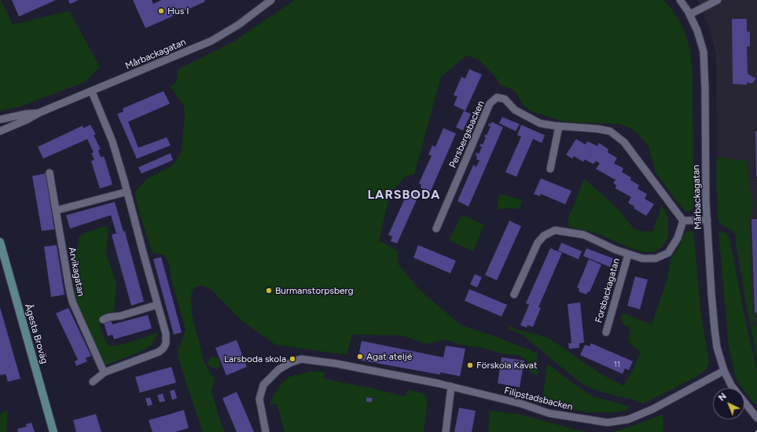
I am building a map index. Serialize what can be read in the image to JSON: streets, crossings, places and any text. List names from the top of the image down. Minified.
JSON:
{"streets":{"main road":["Ågesta Broväg"],"street":["Mårbackagatan","Persbergsbacken","Arvikagatan","Forsbackagatan","Filipstadsbacken"]},"crossings":[["Mårbackagatan","Filipstadsbacken"],["Persbergsbacken","Forsbackagatan"]],"districts":["LARSBODA"],"places":["Hus I","Burmanstorpsberg","Agat ateljé","Larsboda skola","Förskola Kavat"],"house_numbers":["11"],"north":"top left"}
